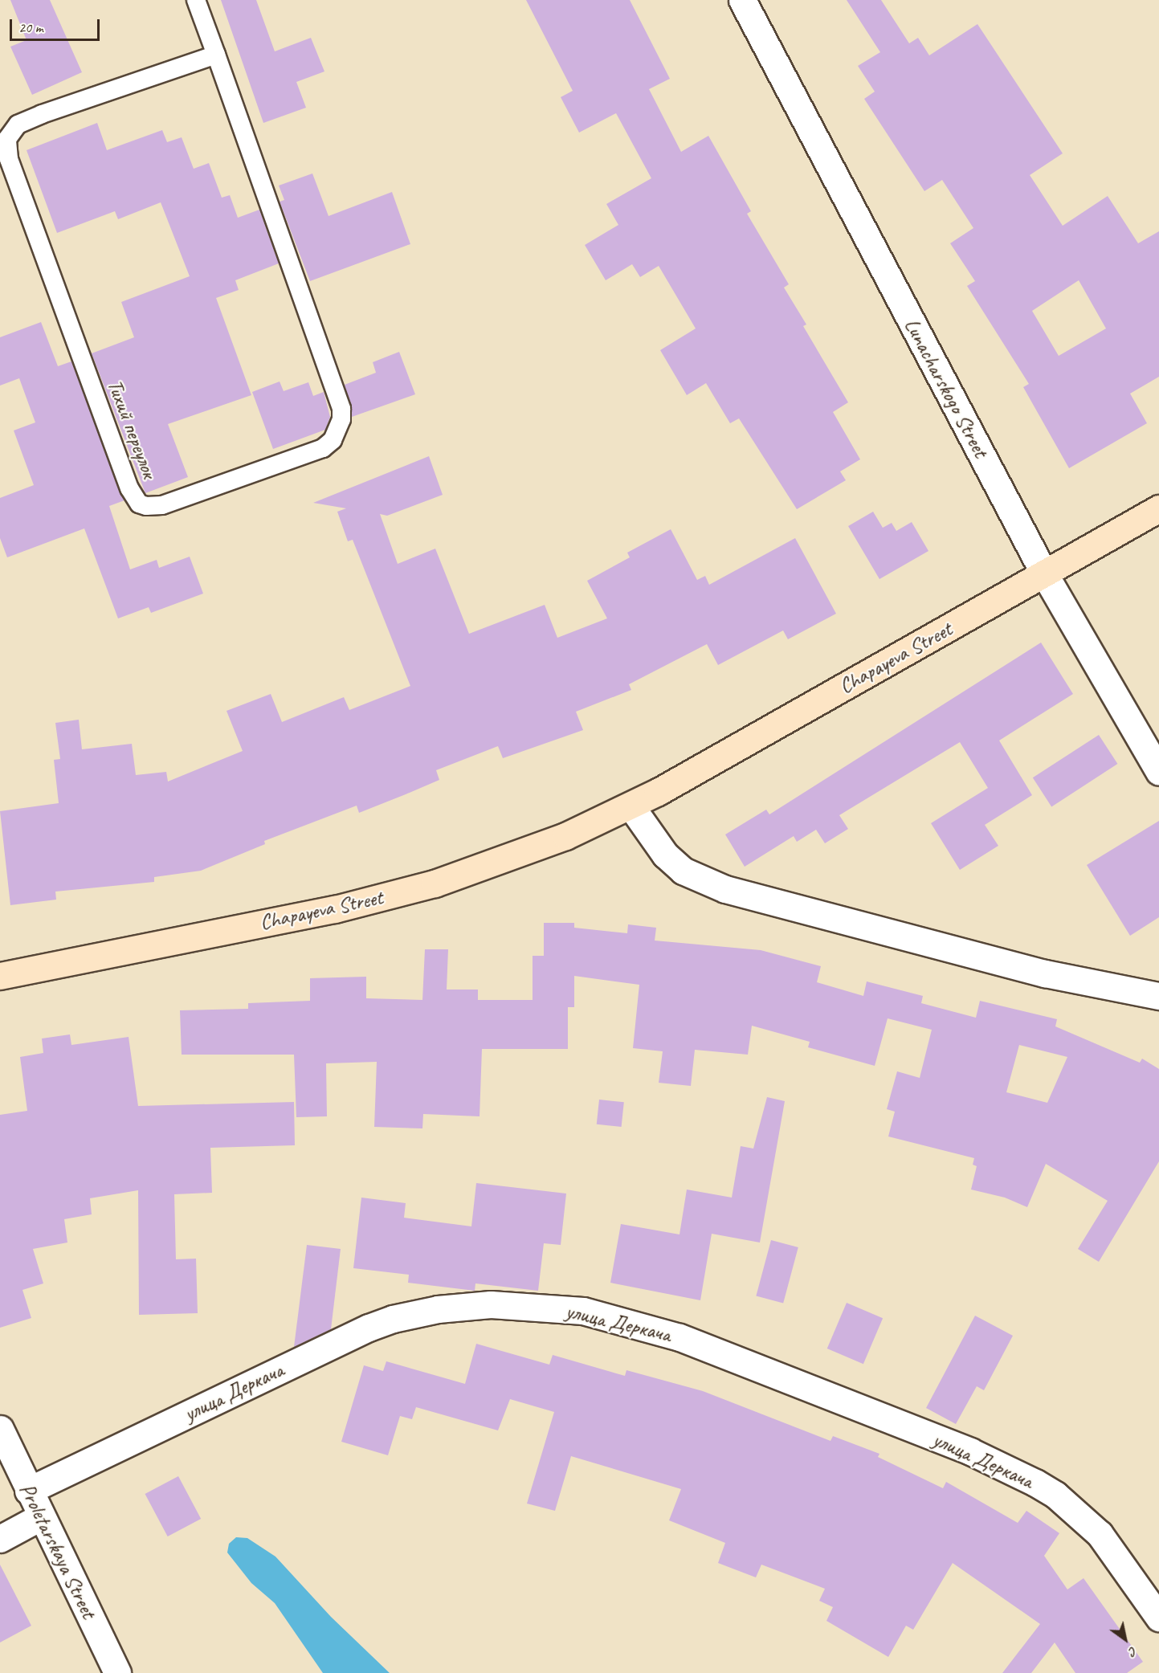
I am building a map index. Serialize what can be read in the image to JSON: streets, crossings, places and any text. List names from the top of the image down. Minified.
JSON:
{"streets":{"street":["Lunacharskogo Street","Chapayeva Street","улица Деркача","Proletarskaya Street"],"lane":["Тихий переулок"]},"crossings":[["Lunacharskogo Street","Chapayeva Street"],["улица Деркача","Proletarskaya Street"]],"scale_bar":"20 m","north":"bottom right"}
